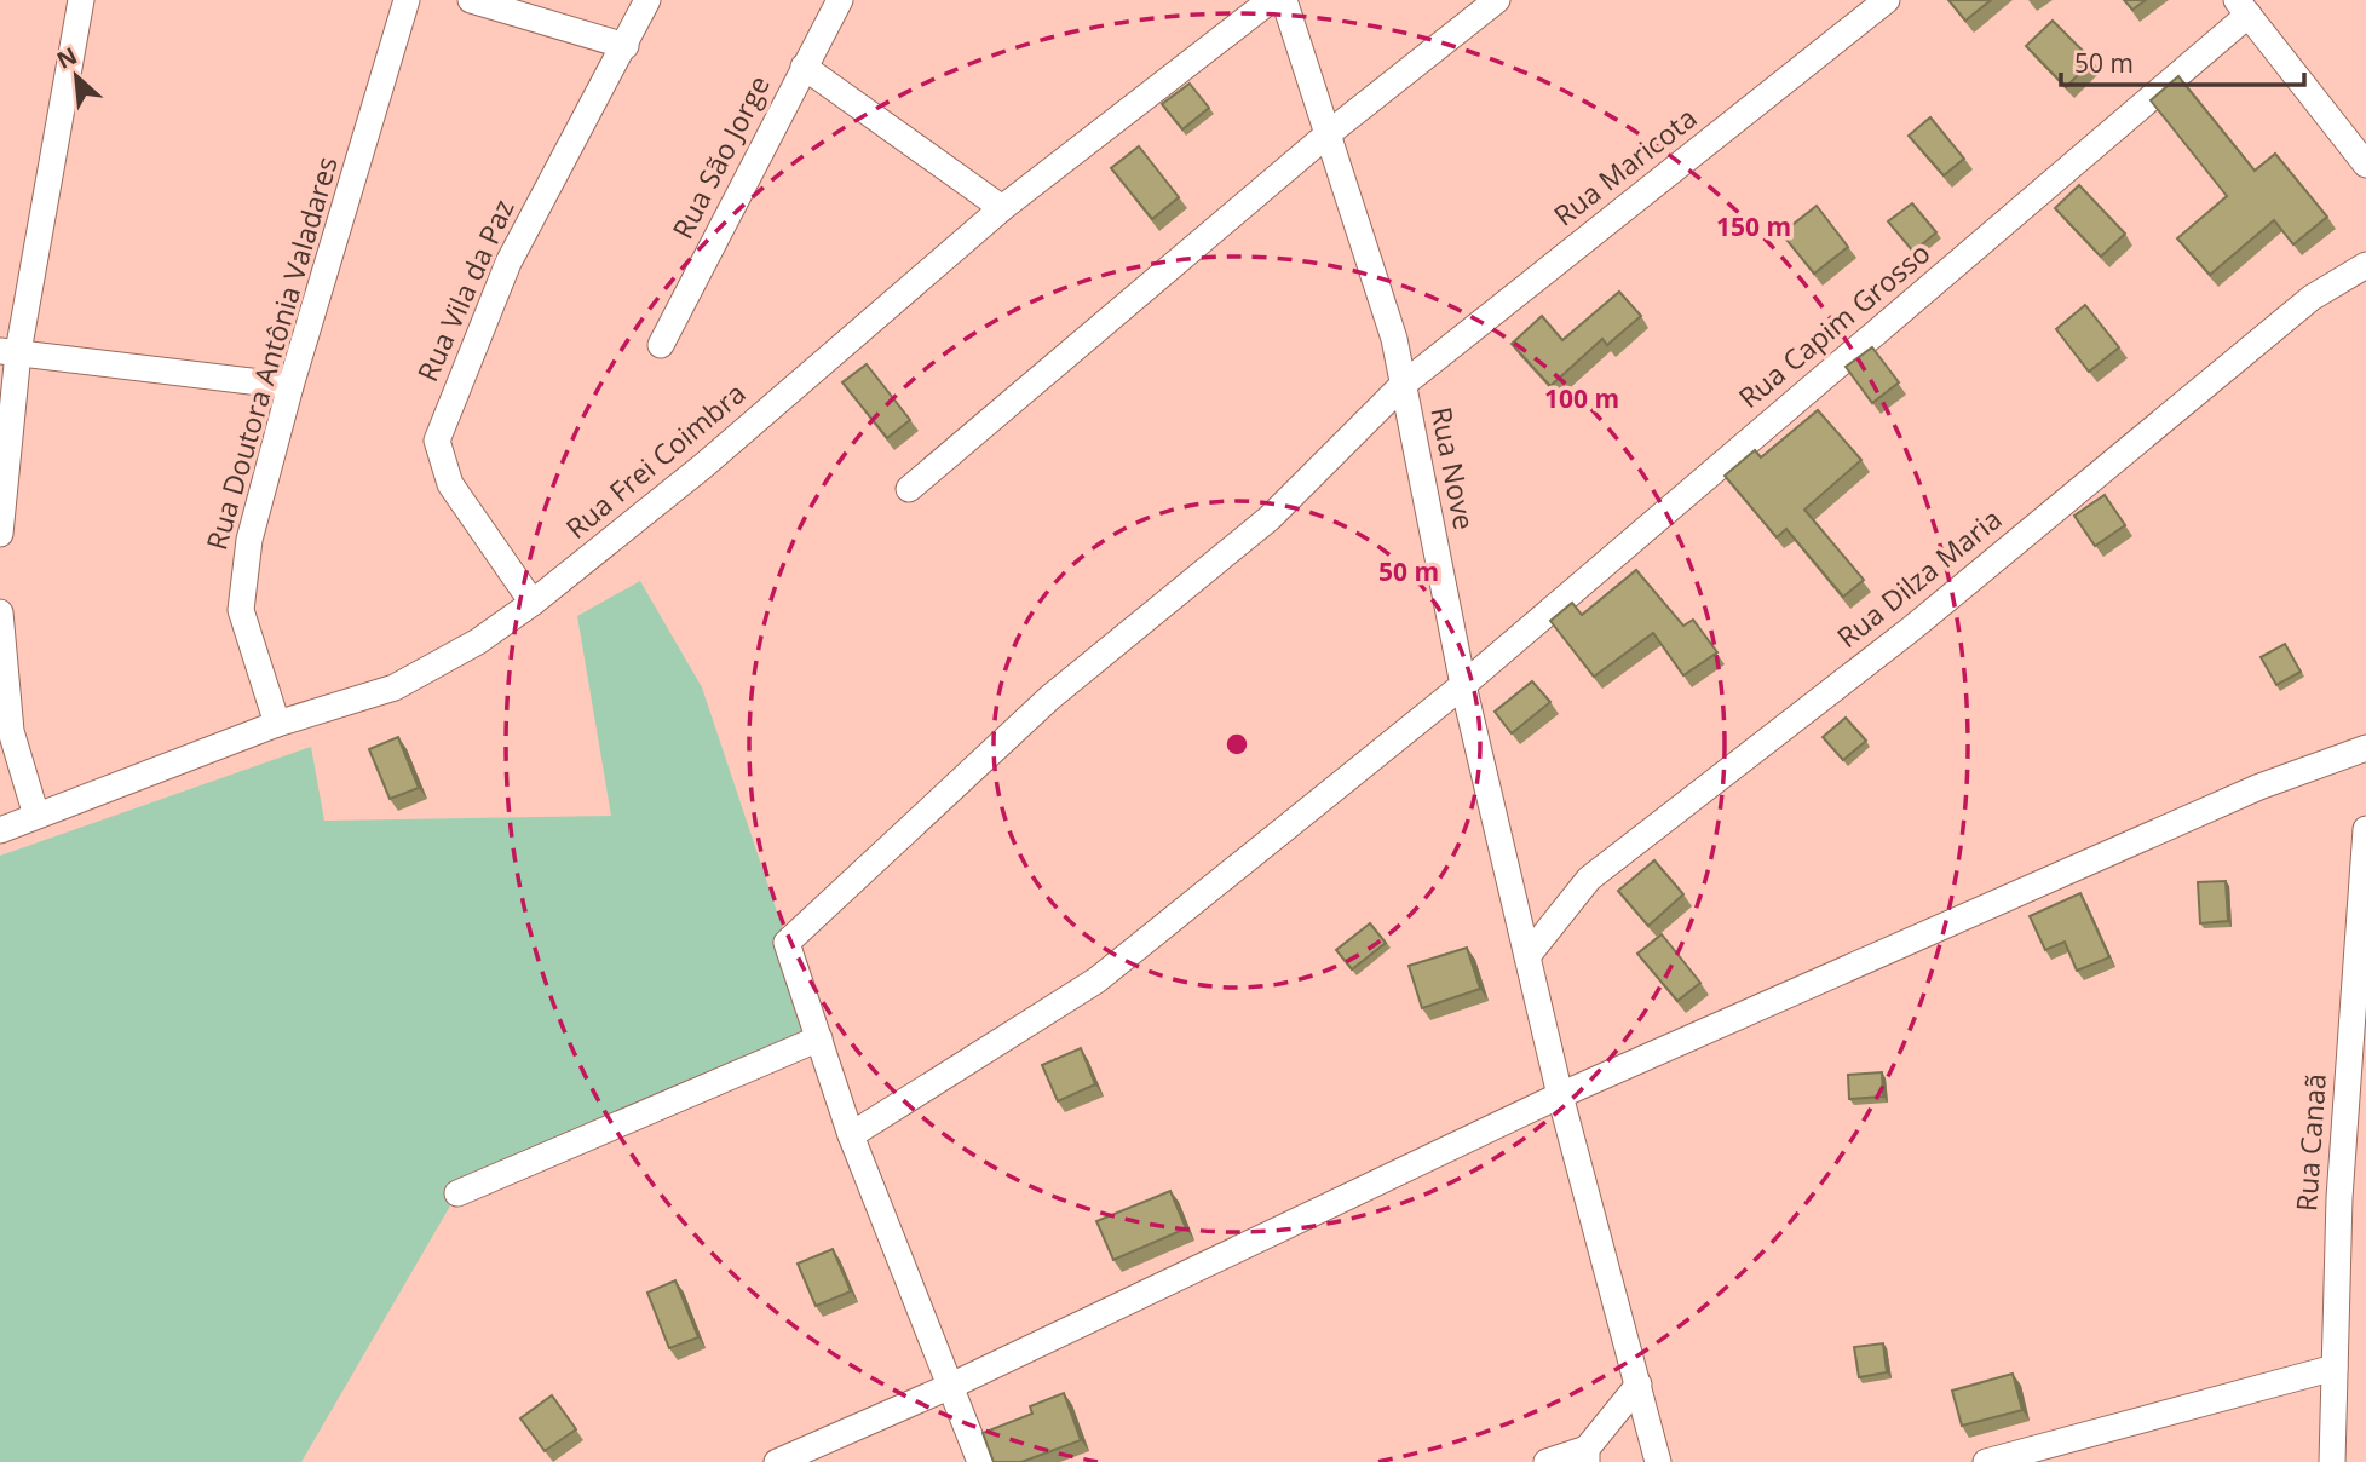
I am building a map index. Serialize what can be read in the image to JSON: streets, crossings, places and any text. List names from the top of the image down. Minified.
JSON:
{"streets":{"street":["Rua São Jorge","Rua Maricota","Rua Vila da Paz","Rua Capim Grosso","Rua Doutora Antônia Valadares","Rua Frei Coimbra","Rua Nove","Rua Dilza Maria","Rua Canaã"]},"crossings":[["Rua Maricota","Rua Nove"],["Rua Vila da Paz","Rua Frei Coimbra"],["Rua Capim Grosso","Rua Nove"],["Rua Doutora Antônia Valadares","Rua Frei Coimbra"],["Rua Nove","Rua Dilza Maria"]],"scale_bar":"50 m","north":"top left","rings":["150 m","100 m","50 m"]}
